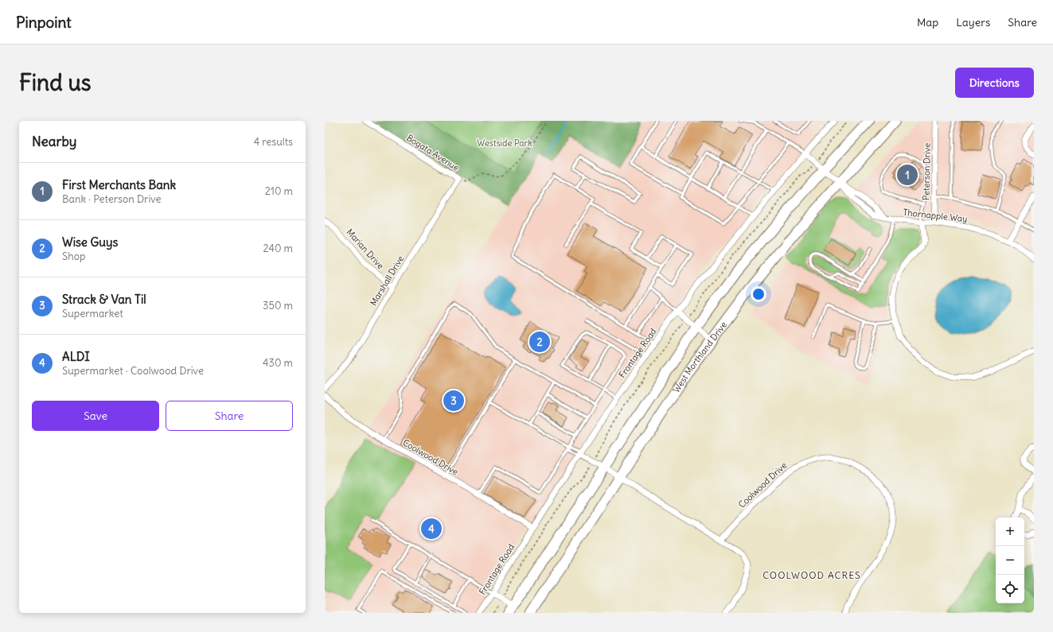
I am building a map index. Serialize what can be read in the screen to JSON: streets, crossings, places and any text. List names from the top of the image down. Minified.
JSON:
{"streets":{"highway":["West Morthland Drive"],"street":["Bogata Avenue","Peterson Drive","Thornapple Way","Marian Drive","Marshall Drive","Frontage Road","Coolwood Drive"]},"crossings":[["Bogata Avenue","Marshall Drive"],["Peterson Drive","Thornapple Way"],["Thornapple Way","Frontage Road"],["Thornapple Way","West Morthland Drive"],["Marian Drive","Marshall Drive"],["Frontage Road","Coolwood Drive"]],"districts":["COOLWOOD ACRES"],"parks":["Westside Park"],"page":{"header":"Pinpoint","nav":["Map","Layers","Share"],"buttons":["Directions",["Save","Share"]],"title":"Find us","heading":["Nearby","4 results"],"list":[{"mark":"1","name":"First Merchants Bank","note":"Bank · Peterson Drive","value":"210 m"},{"mark":"2","name":"Wise Guys","note":"Shop","value":"240 m"},{"mark":"3","name":"Strack & Van Til","note":"Supermarket","value":"350 m"},{"mark":"4","name":"ALDI","note":"Supermarket · Coolwood Drive","value":"430 m"}],"pins":["1","2","3","4"],"map_buttons":["+","−"]}}
